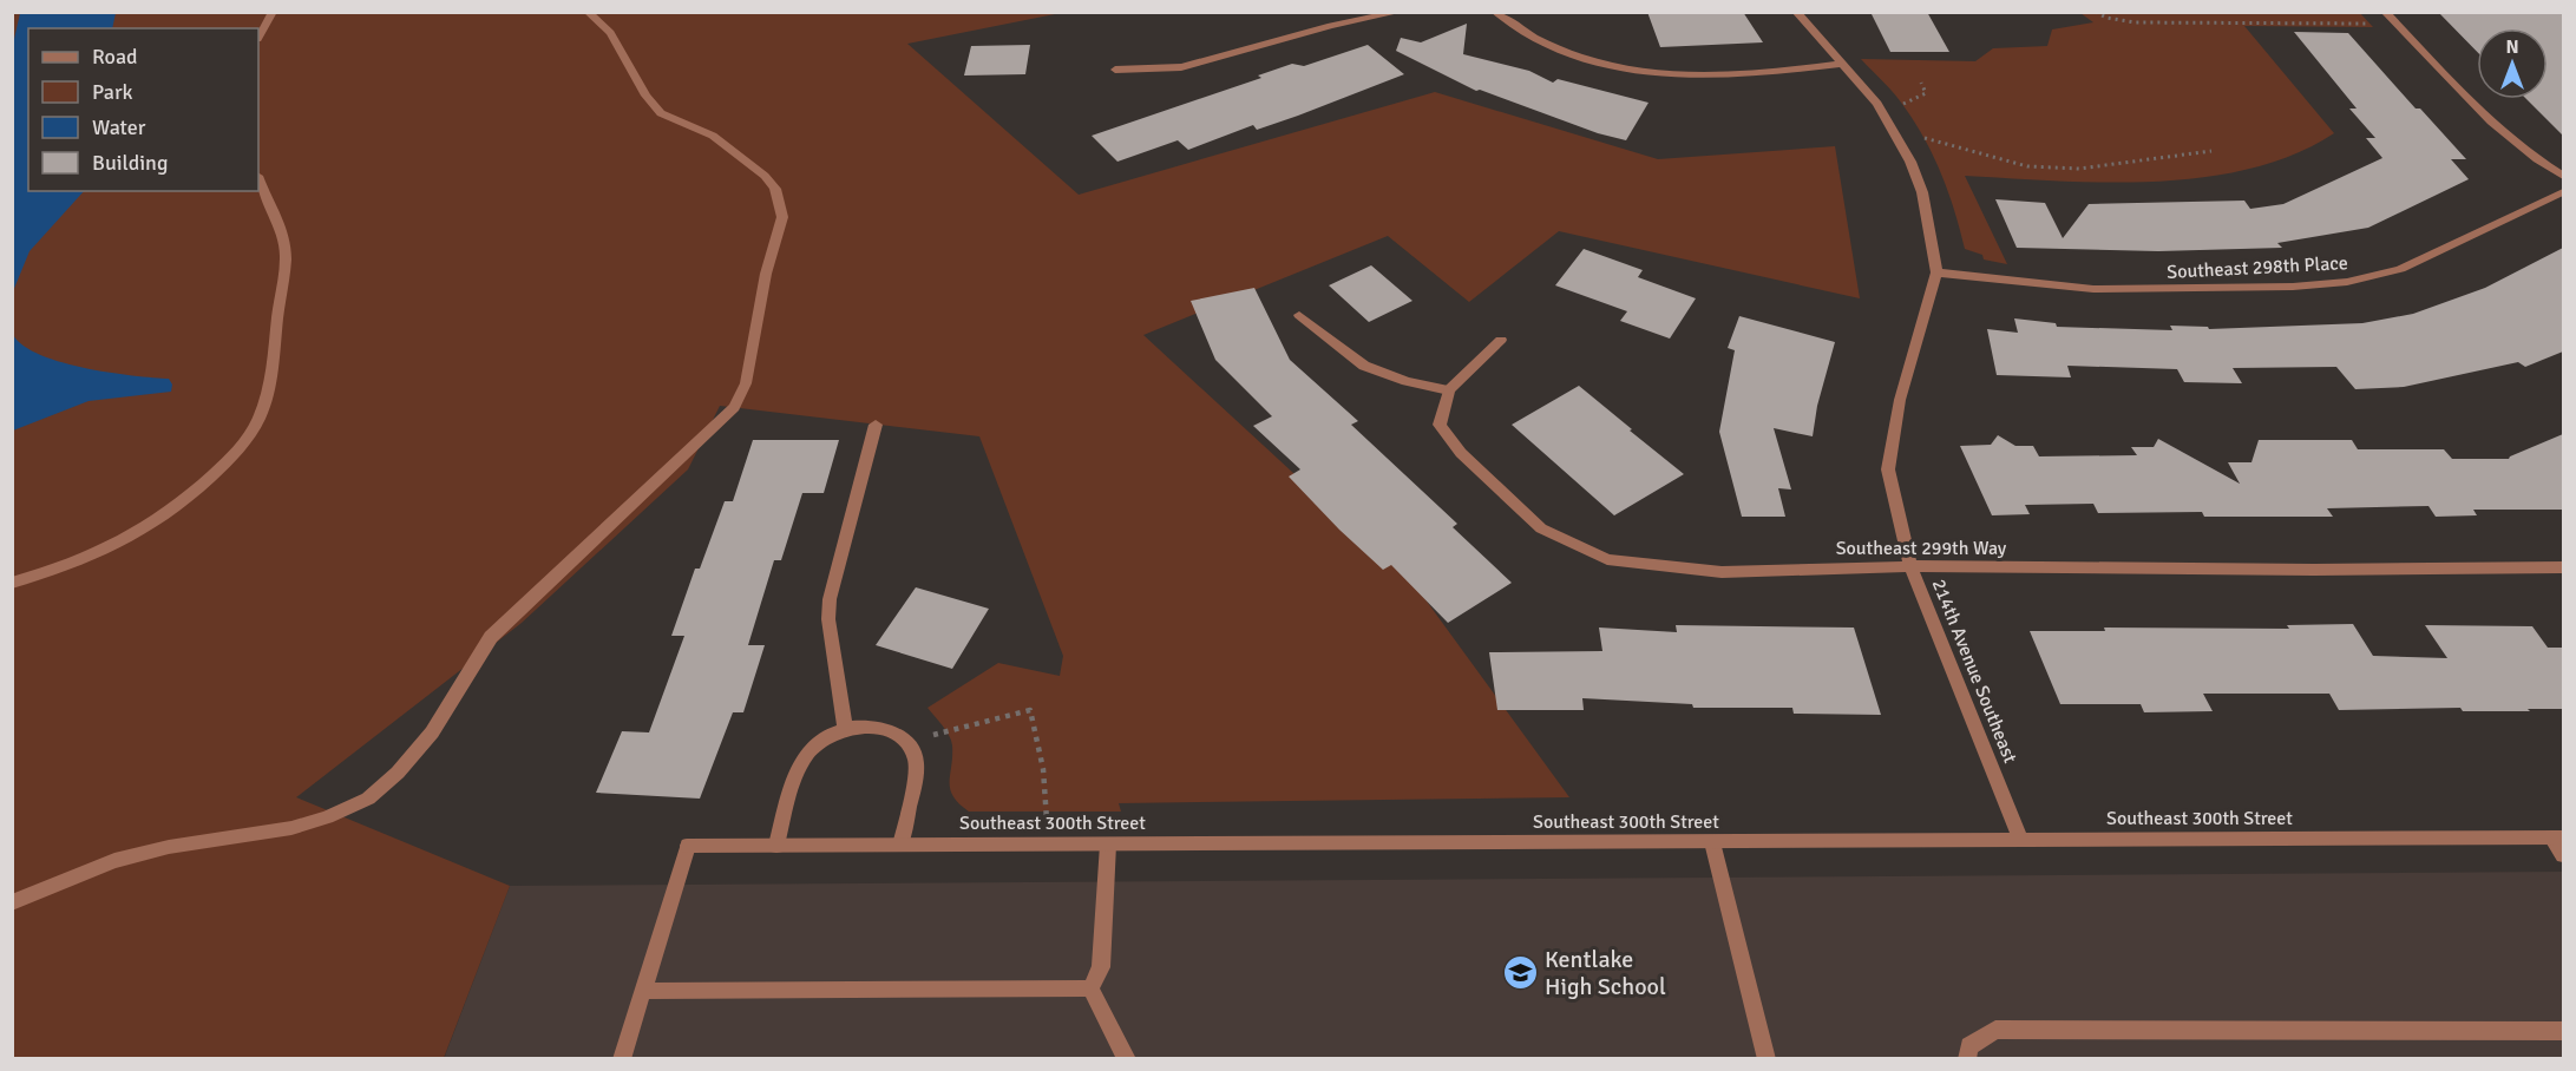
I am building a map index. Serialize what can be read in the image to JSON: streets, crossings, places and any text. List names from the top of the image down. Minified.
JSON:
{"streets":{"street":["Southeast 298th Place","Southeast 299th Way","214th Avenue Southeast","Southeast 300th Street"]},"crossings":[["Southeast 298th Place","214th Avenue Southeast"],["Southeast 299th Way","214th Avenue Southeast"],["214th Avenue Southeast","Southeast 300th Street"]],"places":{"school or university":["Kentlake High School"]},"legend":["Road","Park","Water","Building"],"north":"top"}
